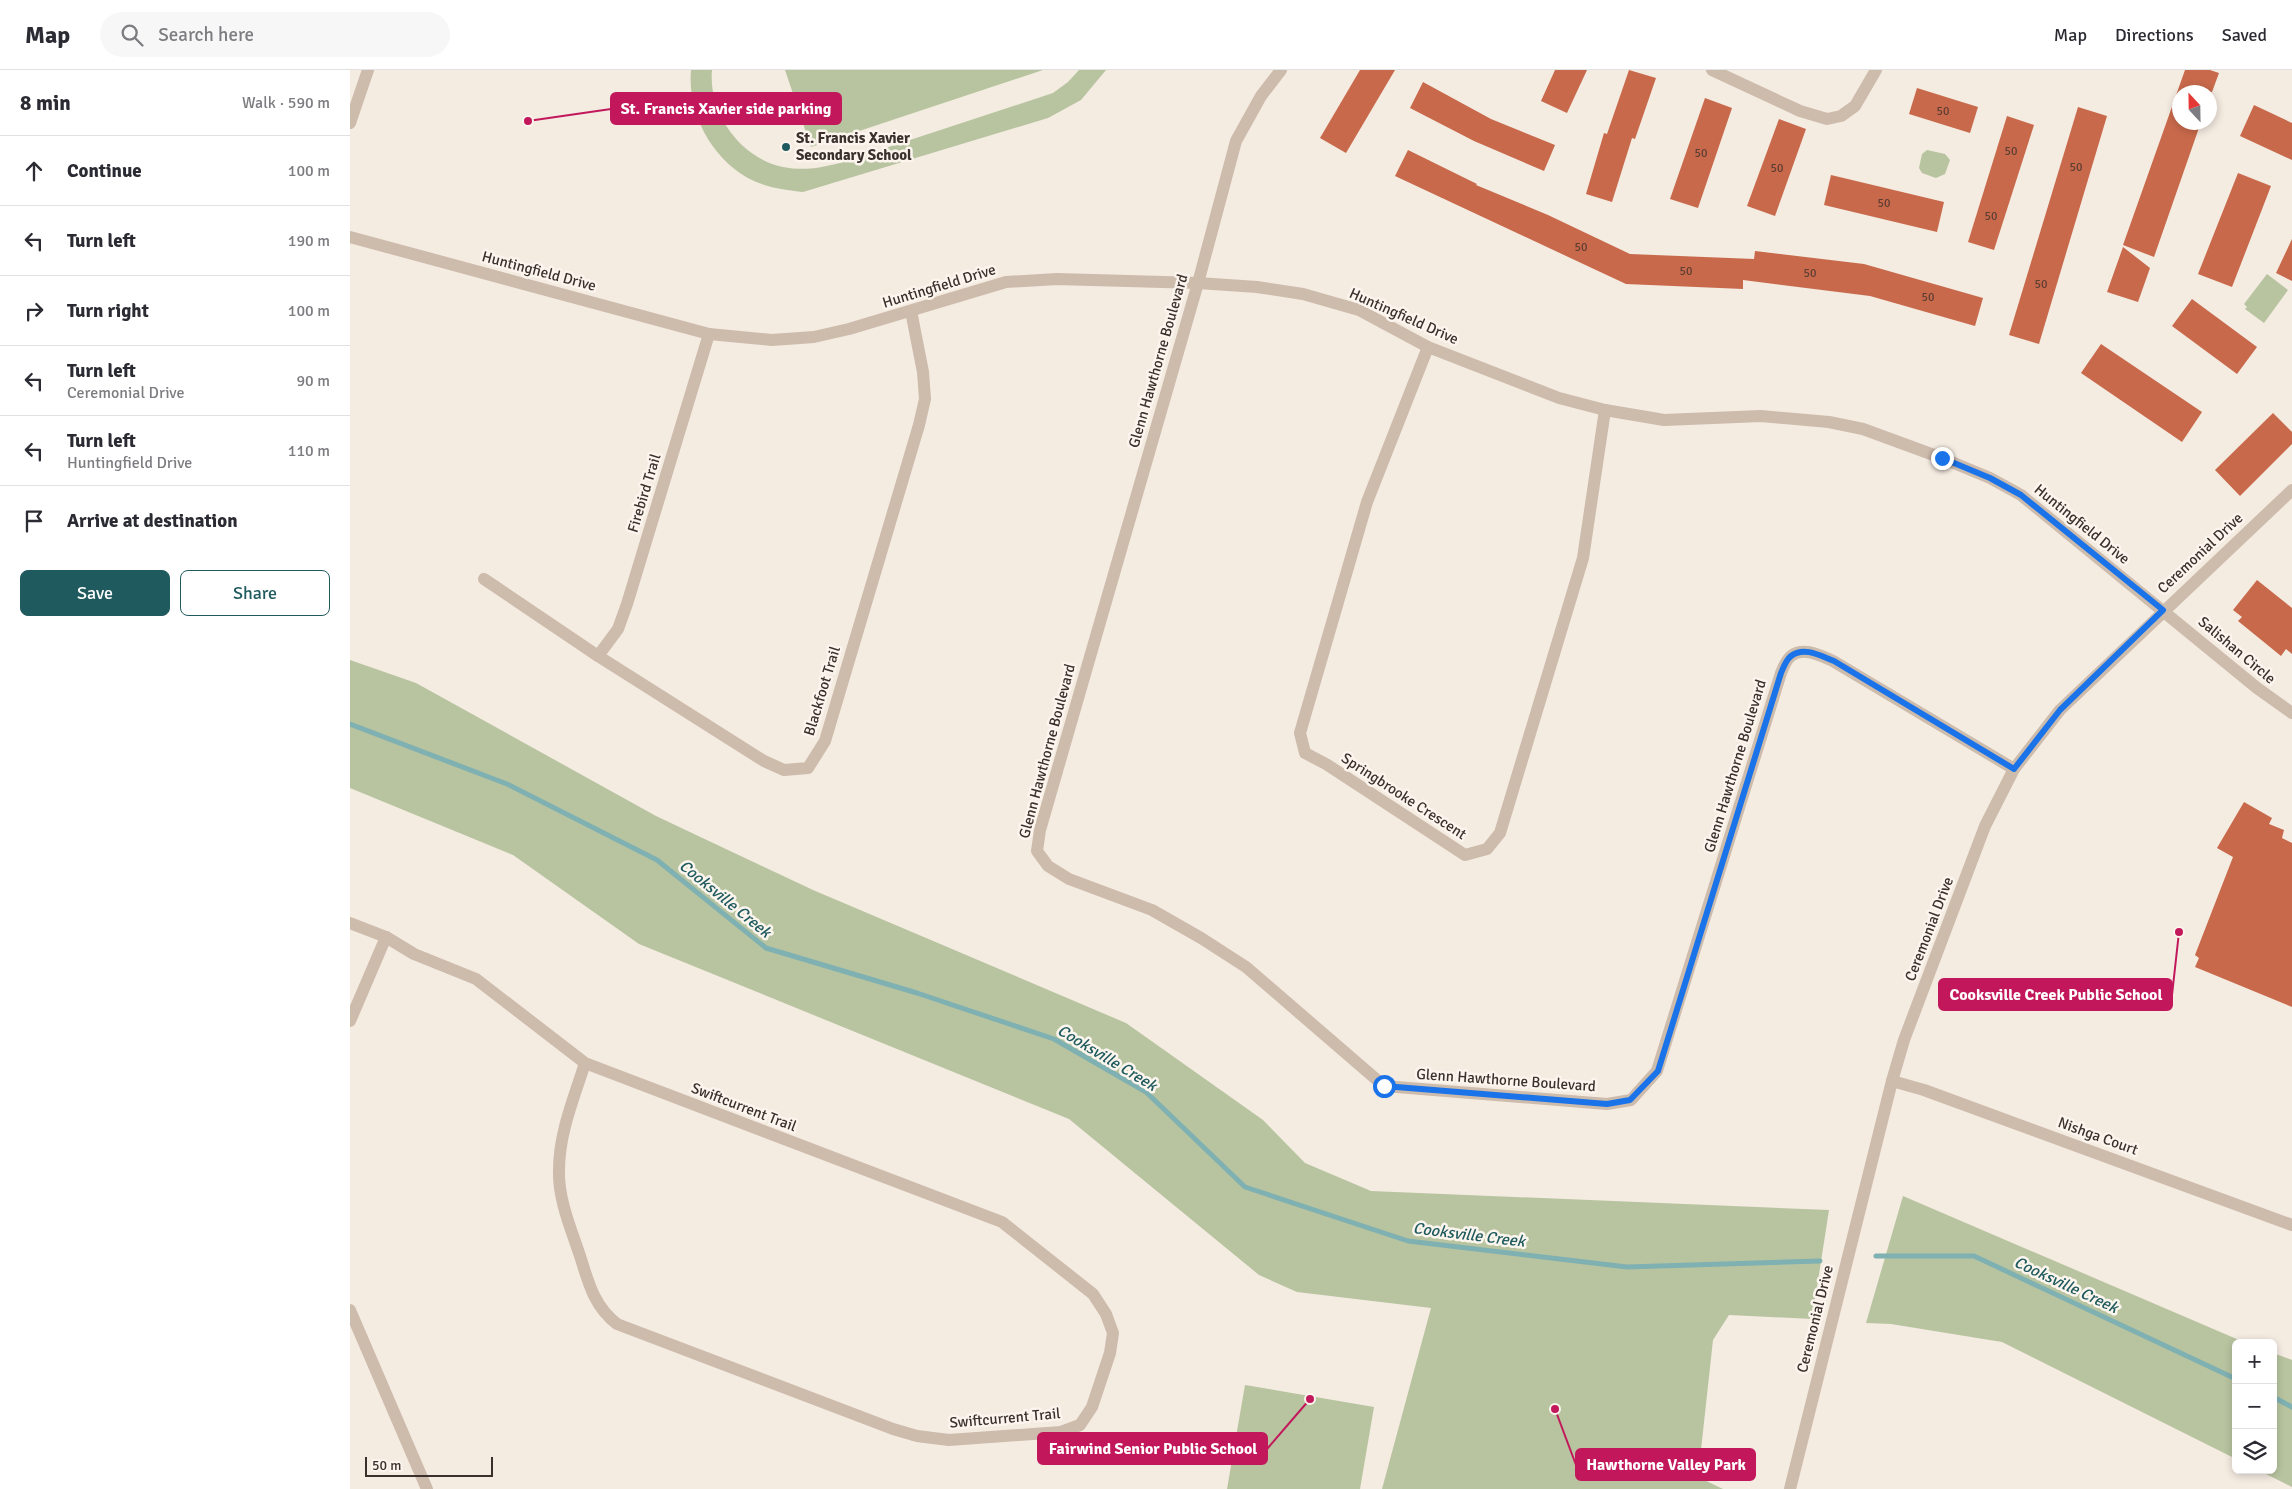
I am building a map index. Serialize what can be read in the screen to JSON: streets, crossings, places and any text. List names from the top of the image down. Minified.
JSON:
{"streets":{"street":["Huntingfield Drive","Glenn Hawthorne Boulevard","Firebird Trail","Ceremonial Drive","Salishan Circle","Blackfoot Trail","Springbrooke Crescent","Swiftcurrent Trail","Nishga Court"]},"crossings":[["Huntingfield Drive","Glenn Hawthorne Boulevard"],["Huntingfield Drive","Firebird Trail"],["Huntingfield Drive","Ceremonial Drive"],["Huntingfield Drive","Salishan Circle"],["Huntingfield Drive","Blackfoot Trail"],["Huntingfield Drive","Springbrooke Crescent"],["Glenn Hawthorne Boulevard","Ceremonial Drive"],["Firebird Trail","Blackfoot Trail"],["Ceremonial Drive","Salishan Circle"],["Ceremonial Drive","Nishga Court"]],"water":["Cooksville Creek"],"places":["St. Francis Xavier side parking","St. Francis Xavier Secondary School","Cooksville Creek Public School","Fairwind Senior Public School","Hawthorne Valley Park"],"house_numbers":["50","50","50","50","50","50","50","50","50","50","50","50"],"scale_bar":"50 m","north":"top","page":{"header":"Map","search":"Search here","nav":["Map","Directions","Saved"],"heading":["8 min","Walk · 590 m"],"list":[["Continue","100 m"],["Turn left","190 m"],["Turn right","100 m"],["Turn left","Ceremonial Drive","90 m"],["Turn left","Huntingfield Drive","110 m"],"Arrive at destination"],"buttons":["Save","Share"],"map_buttons":["+","−"],"scale":"50 m"}}
